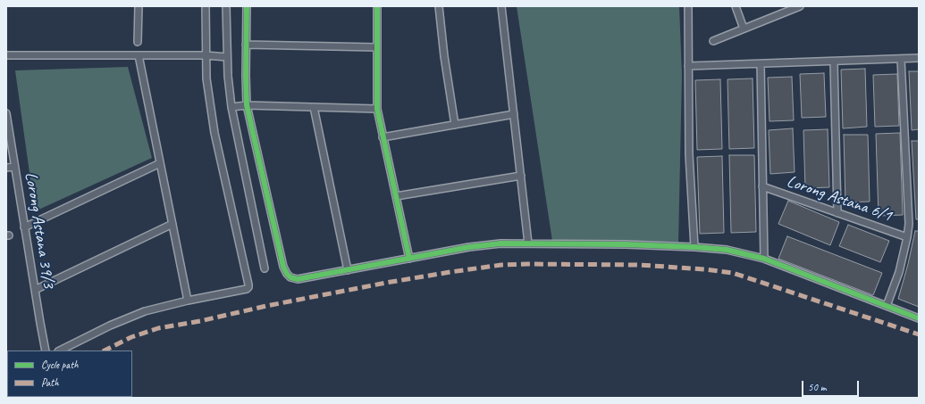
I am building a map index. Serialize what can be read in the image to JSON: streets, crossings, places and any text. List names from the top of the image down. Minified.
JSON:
{"streets":{"street":["Lorong Astana 6/1","Lorong Astana 39/3"]},"legend":["Cycle path","Path"],"scale_bar":"50 m"}
